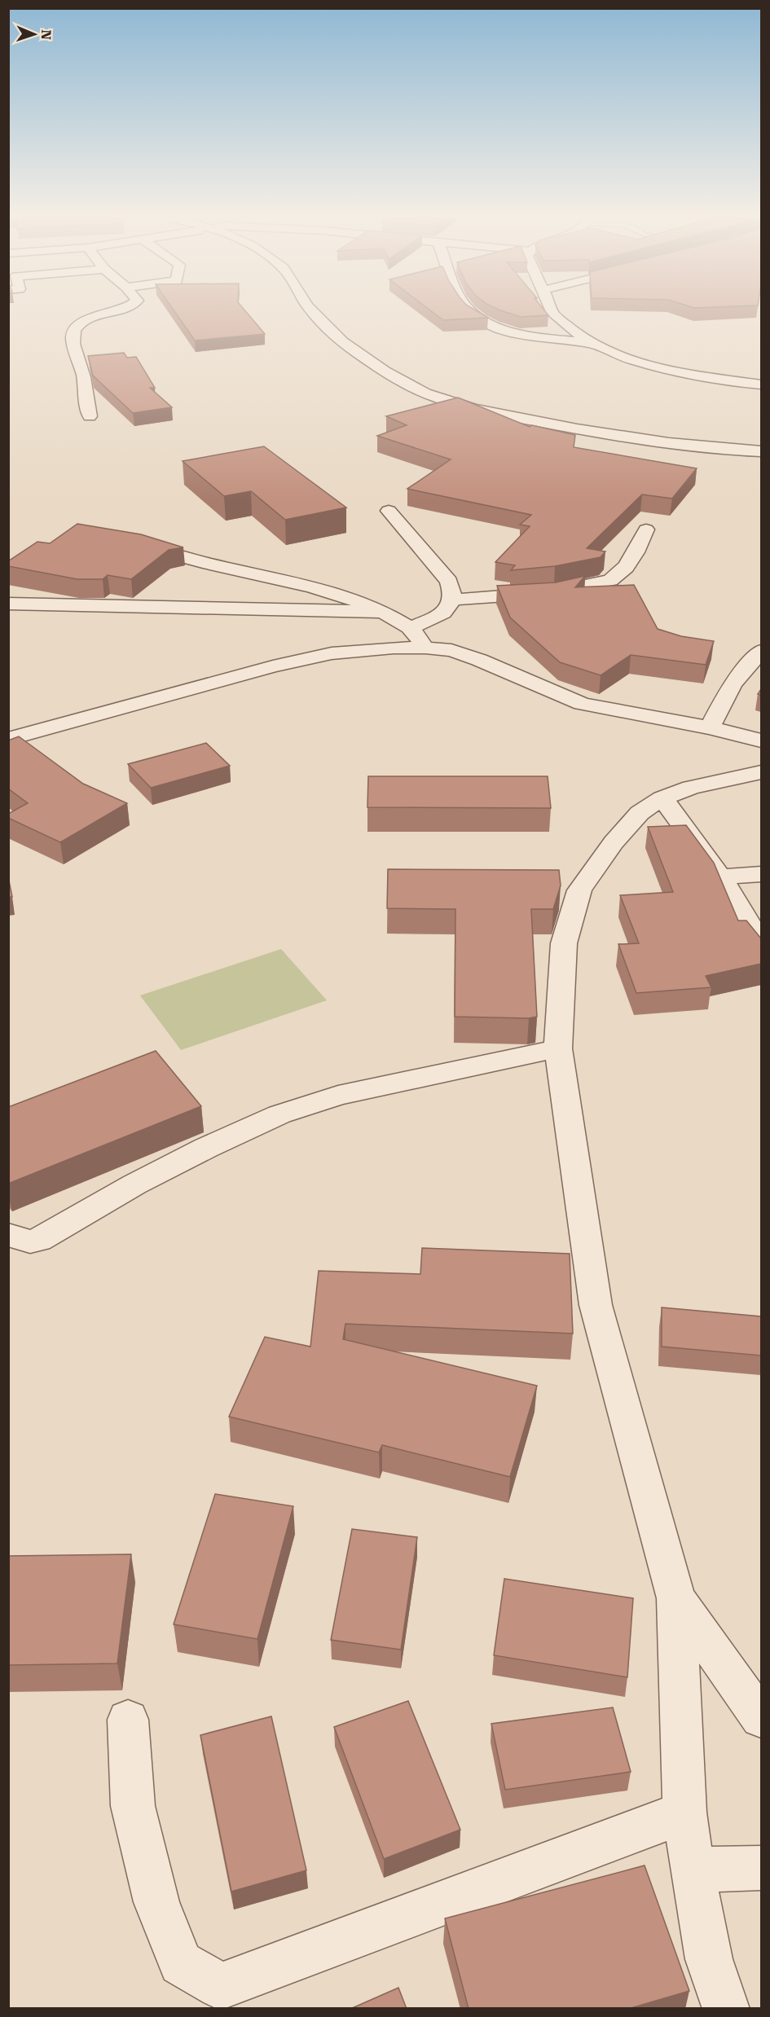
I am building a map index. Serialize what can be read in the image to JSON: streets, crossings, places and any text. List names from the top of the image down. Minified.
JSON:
{"north":"right"}
